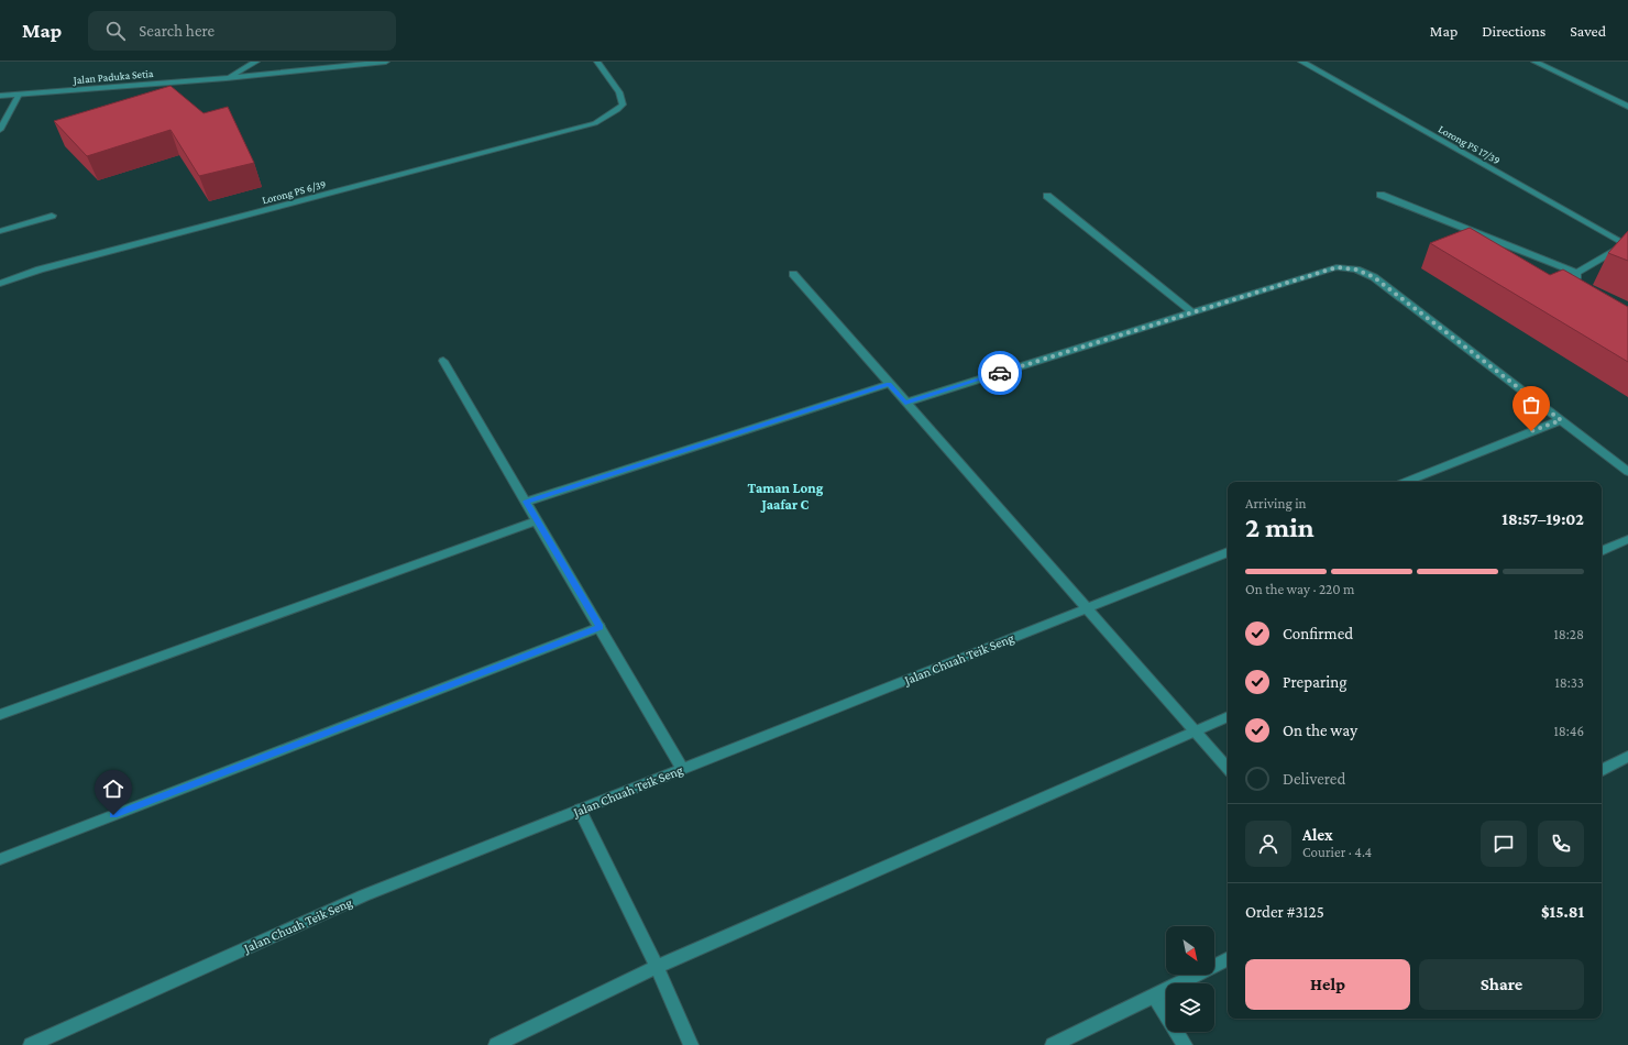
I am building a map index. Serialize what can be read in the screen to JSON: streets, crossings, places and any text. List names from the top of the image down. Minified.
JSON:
{"streets":{"street":["Jalan Paduka Setia","Lorong PS 17/39","Lorong PS 6/39","Jalan Chuah Teik Seng"]},"districts":["Taman Long Jaafar C"],"north":"bottom right","page":{"header":"Map","search":"Search here","nav":["Map","Directions","Saved"],"heading":["2 min","Arriving in","18:57–19:02"],"panel":["Alex","Courier · 4.4","Order #3125","$15.81"],"bar":"On the way · 220 m","list":[["Confirmed","18:28"],["Preparing","18:33"],["On the way","18:46"],"Delivered"],"buttons":["Help","Share"]}}
